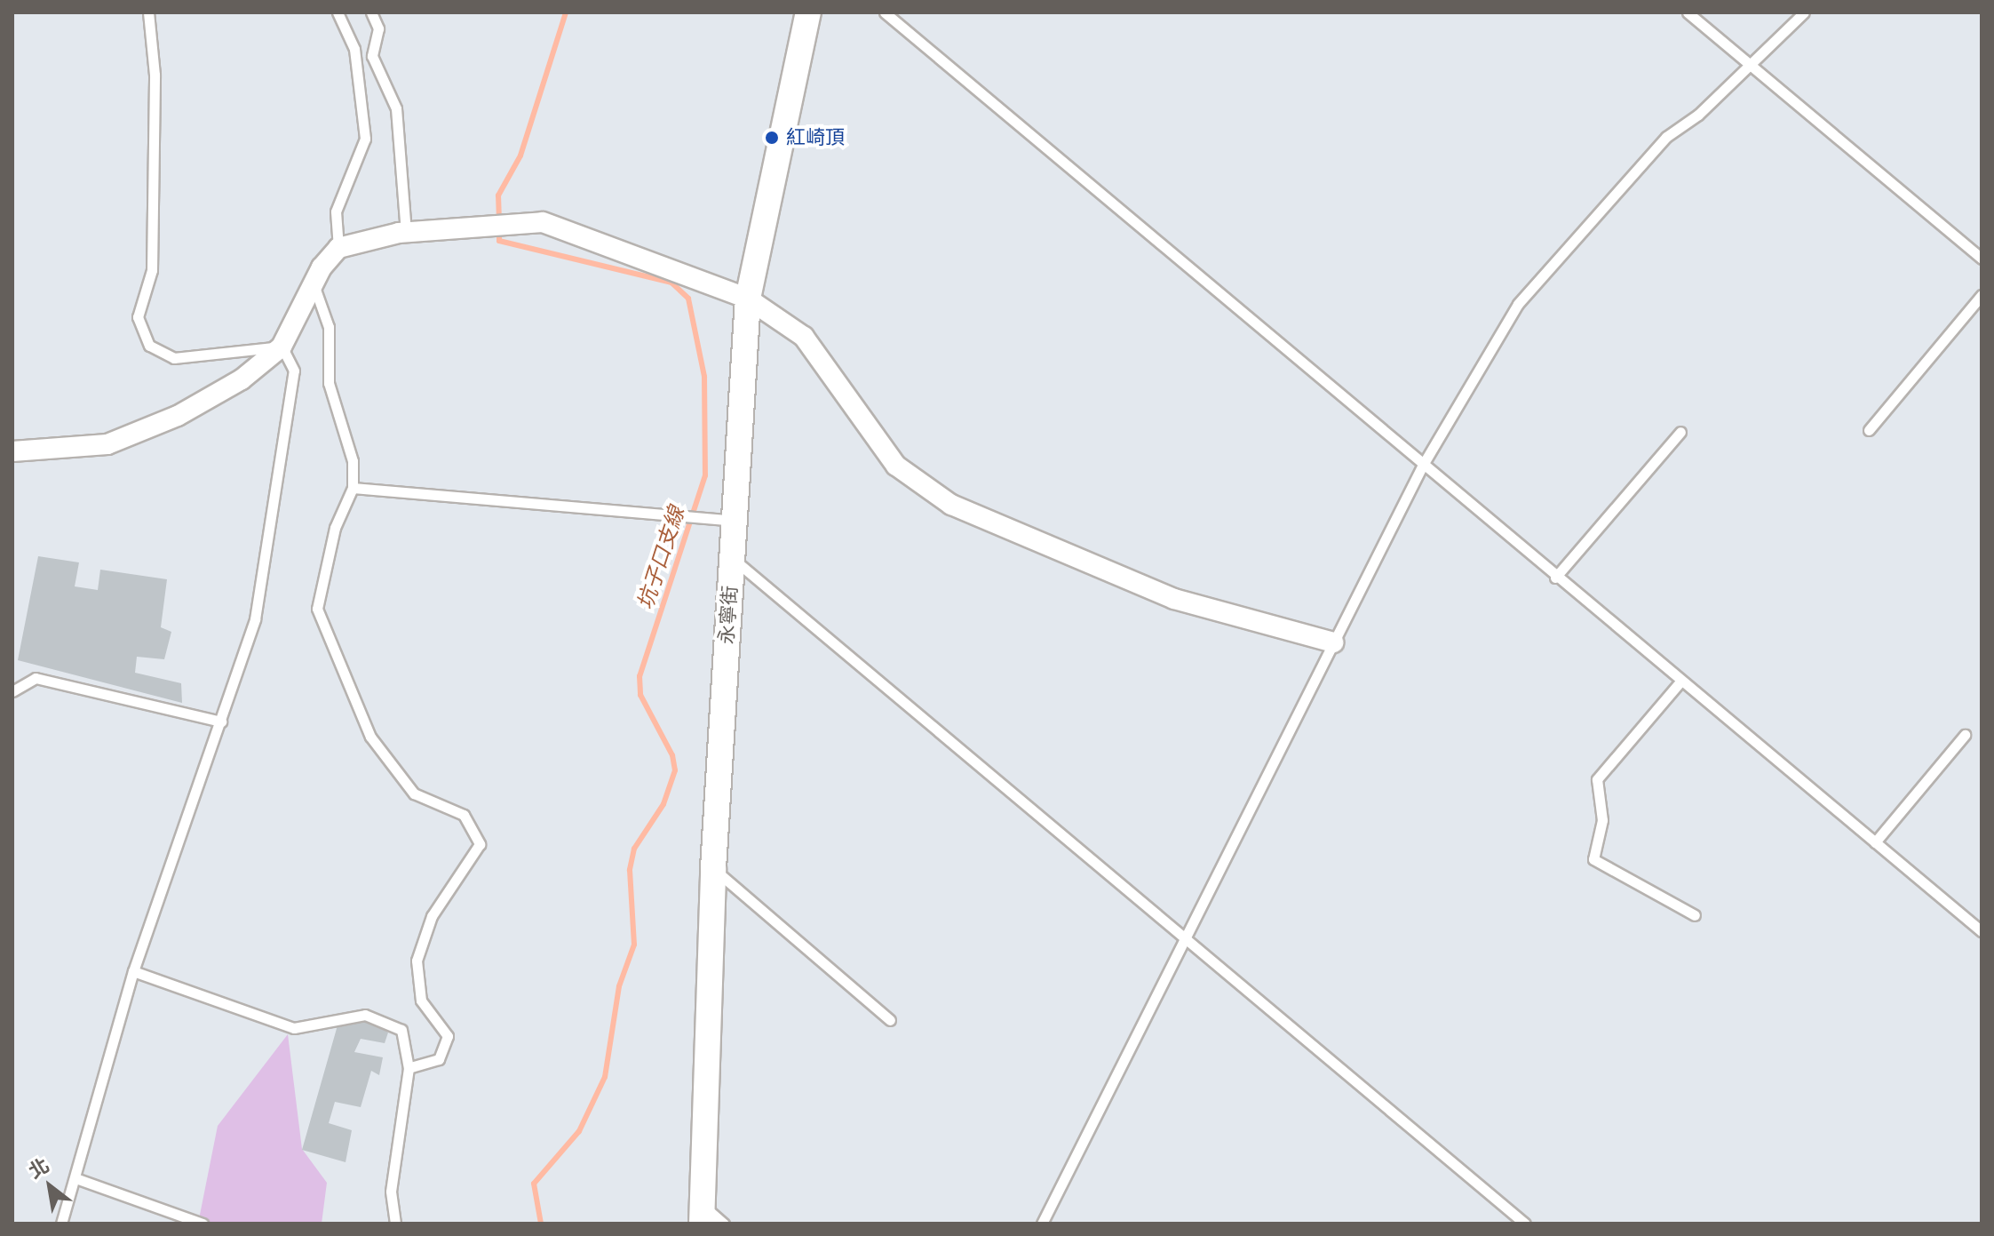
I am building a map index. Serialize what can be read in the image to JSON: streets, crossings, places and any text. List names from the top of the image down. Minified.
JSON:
{"streets":{"street":["永寧街"]},"water":["坑子口支線"],"places":["紅崎頂"],"north":"top left"}
